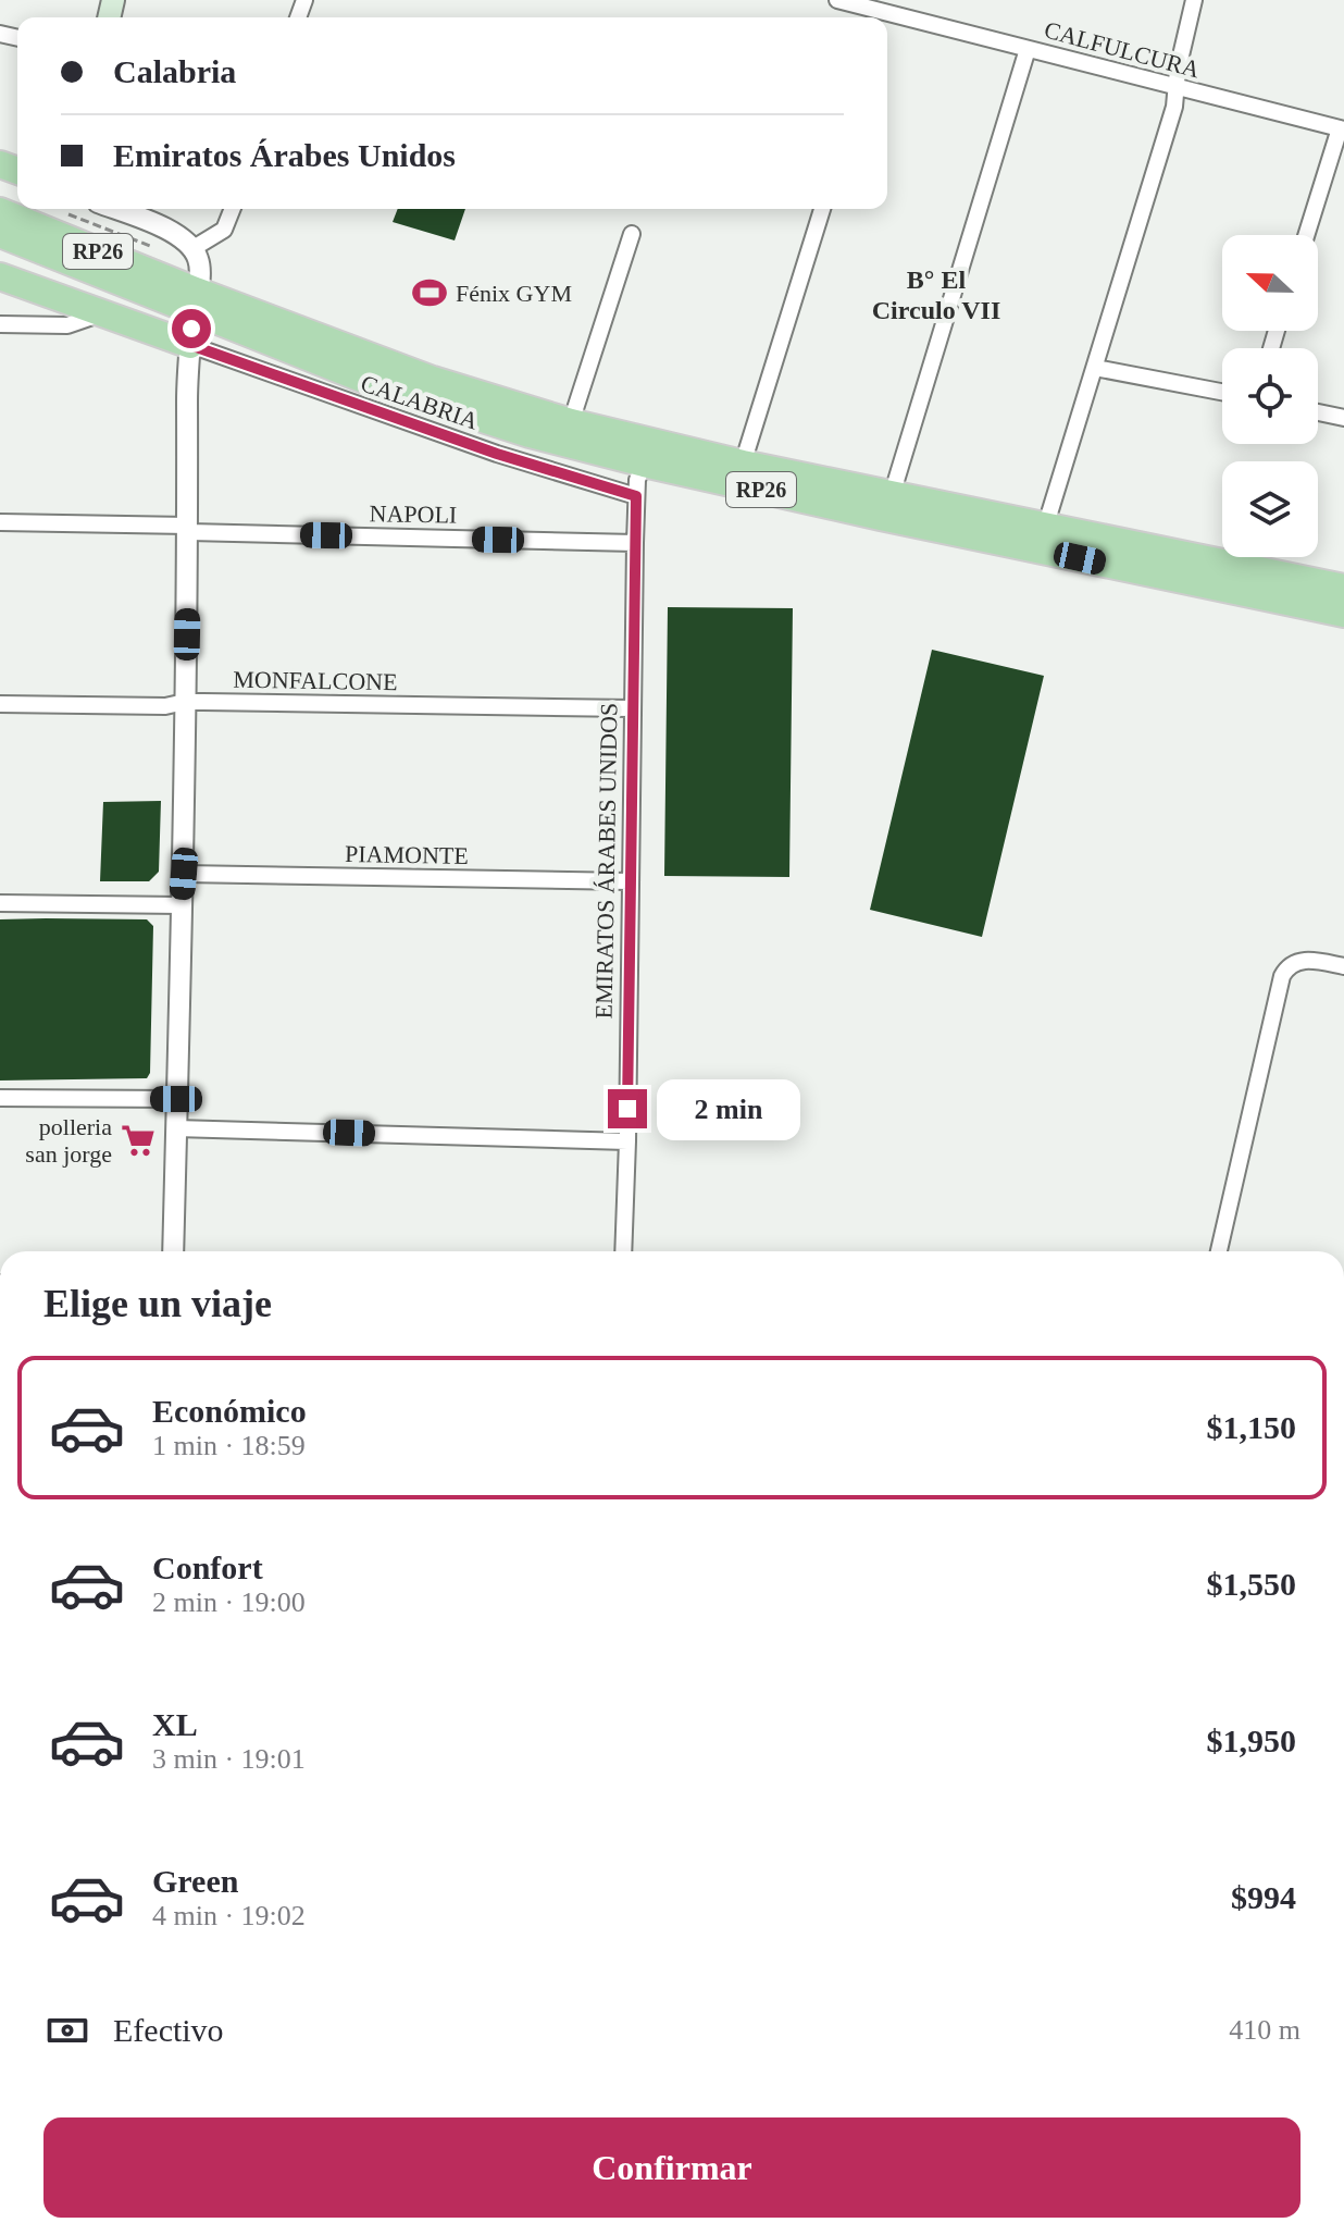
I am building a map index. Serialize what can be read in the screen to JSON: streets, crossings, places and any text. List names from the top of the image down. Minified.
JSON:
{"streets":{"main road":["RP26"],"street":["CALFULCURA","CALABRIA","NAPOLI","MONFALCONE","PIAMONTE","EMIRATOS ÁRABES UNIDOS"]},"crossings":[["RP26","EMIRATOS ÁRABES UNIDOS"],["CALABRIA","EMIRATOS ÁRABES UNIDOS"],["NAPOLI","EMIRATOS ÁRABES UNIDOS"],["MONFALCONE","EMIRATOS ÁRABES UNIDOS"],["PIAMONTE","EMIRATOS ÁRABES UNIDOS"]],"districts":["B° El Circulo VII"],"places":{"sports":["Fénix GYM"],"supermarket":["polleria san jorge"]},"north":"left","page":{"banner":["Calabria","Emiratos Árabes Unidos"],"bubble":"2 min","heading":"Elige un viaje","list":[{"name":"Económico","note":"1 min · 18:59","value":"$1,150"},{"name":"Confort","note":"2 min · 19:00","value":"$1,550"},{"name":"XL","note":"3 min · 19:01","value":"$1,950"},{"name":"Green","note":"4 min · 19:02","value":"$994"}],"pay":["Efectivo","410 m"],"buttons":"Confirmar"}}
